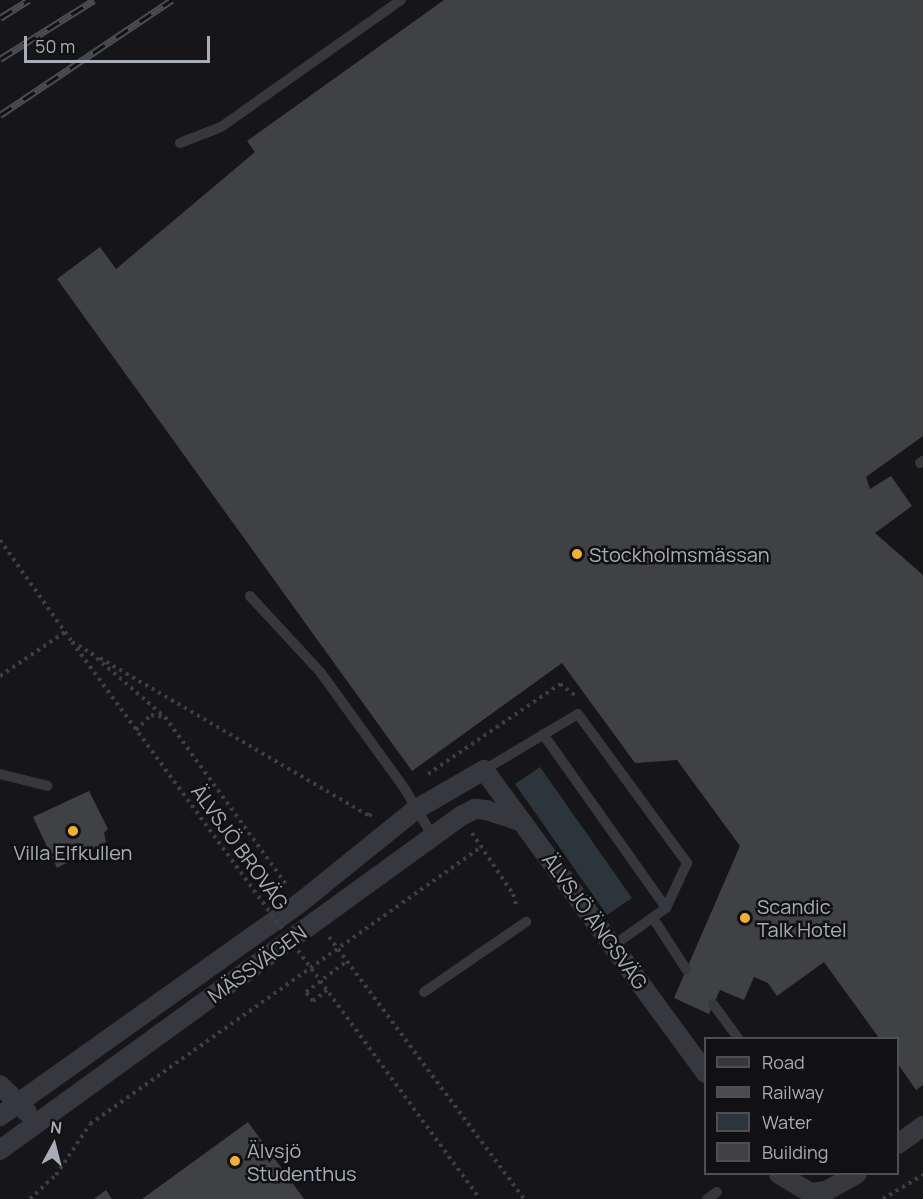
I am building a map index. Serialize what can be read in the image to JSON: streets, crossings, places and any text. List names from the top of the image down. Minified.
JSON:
{"streets":{"street":["ÄLVSJÖ ÄNGSVÄG","MÄSSVÄGEN"],"path":["ÄLVSJÖ BROVÄG"]},"crossings":[["ÄLVSJÖ ÄNGSVÄG","MÄSSVÄGEN"]],"places":["Stockholmsmässan","Villa Elfkullen","Scandic Talk Hotel","Älvsjö Studenthus"],"legend":["Road","Railway","Water","Building"],"scale_bar":"50 m","north":"top"}
